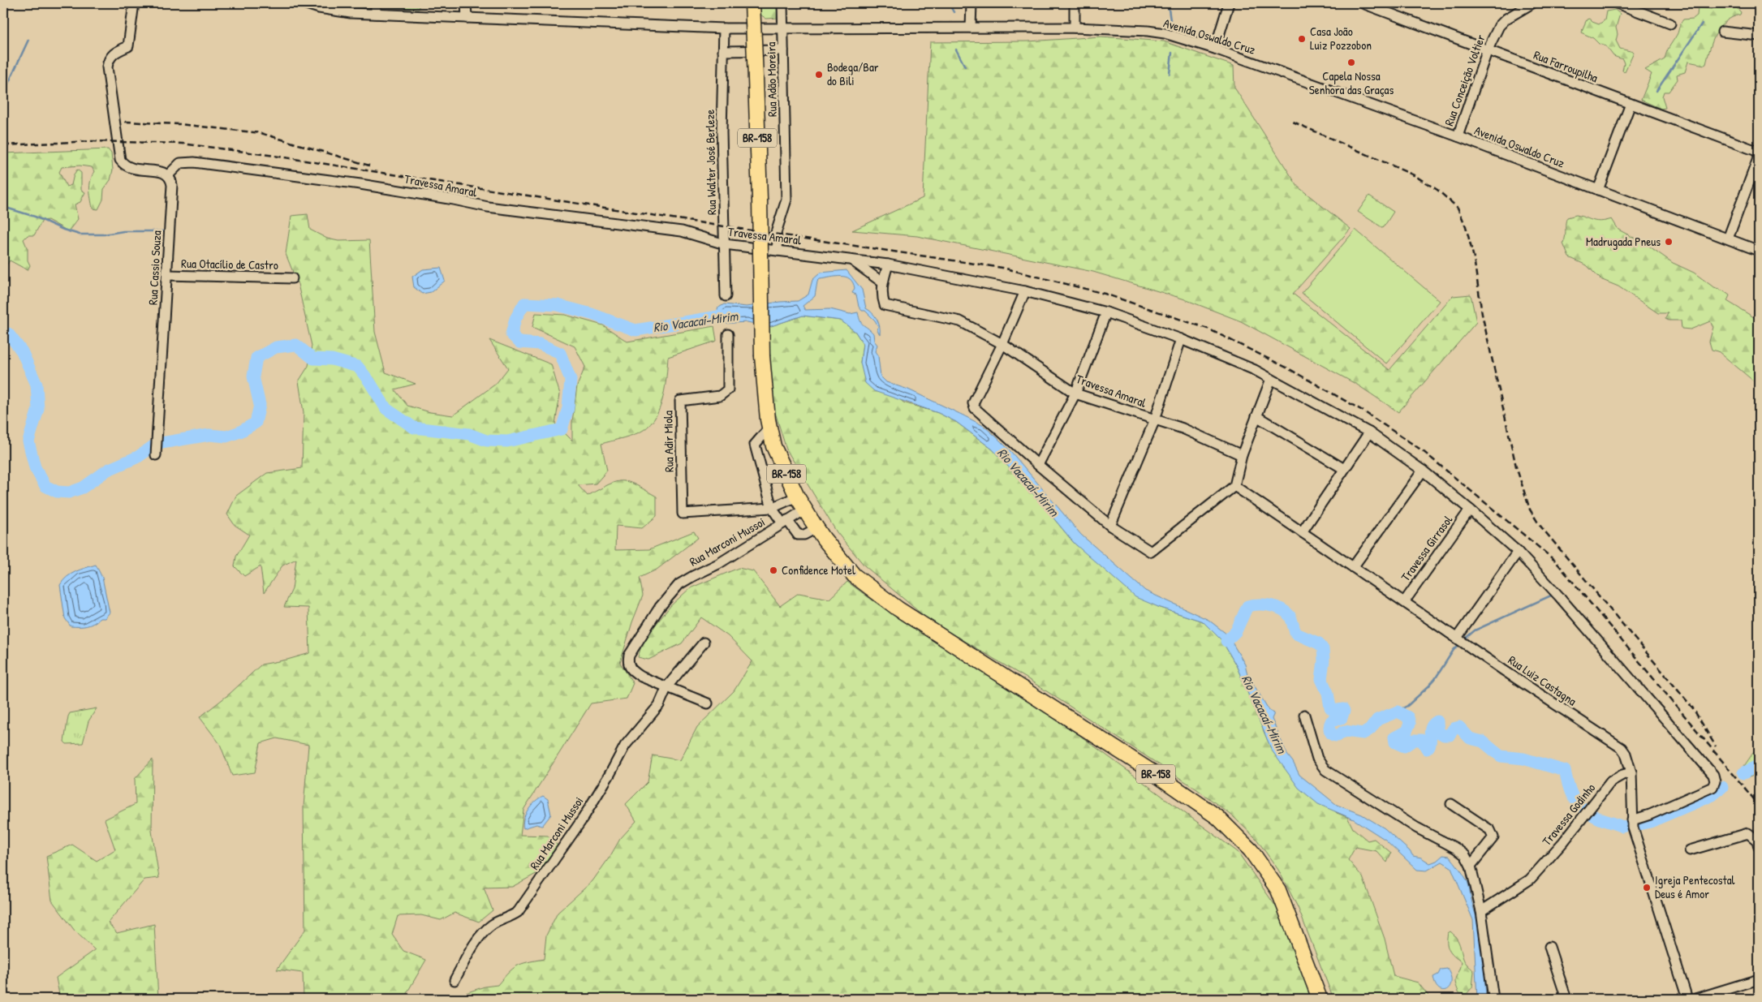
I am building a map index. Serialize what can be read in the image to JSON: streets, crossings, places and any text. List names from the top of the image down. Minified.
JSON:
{"streets":{"highway":["BR-158"],"street":["Avenida Oswaldo Cruz","Rua Farroupilha","Rua Adão Moreira","Rua Conceição Voltier","Rua Walter José Berleze","Travessa Amaral","Rua Otacílio de Castro","Rua Cassio Souza","Rua Adir Miola","Rua Marconi Mussoi","Travessa Girrasol","Rua Luiz Castagna","Travessa Godinho"]},"crossings":[["Avenida Oswaldo Cruz","Rua Adão Moreira"],["Avenida Oswaldo Cruz","Rua Conceição Voltier"],["Avenida Oswaldo Cruz","Rua Walter José Berleze"],["Rua Farroupilha","Rua Conceição Voltier"],["Rua Adão Moreira","Travessa Amaral"],["BR-158","Rua Marconi Mussoi"],["Rua Walter José Berleze","Travessa Amaral"],["Travessa Amaral","Rua Cassio Souza"],["Rua Otacílio de Castro","Rua Cassio Souza"],["Travessa Girrasol","Rua Luiz Castagna"],["Rua Luiz Castagna","Travessa Godinho"]],"water":["Rio Vacacaí-Mirim"],"places":["Casa João Luiz Pozzobon","Capela Nossa Senhora das Graças","Bodega/Bar do Bili","Madrugada Pneus","Confidence Motel","Igreja Pentecostal Deus é Amor"]}
